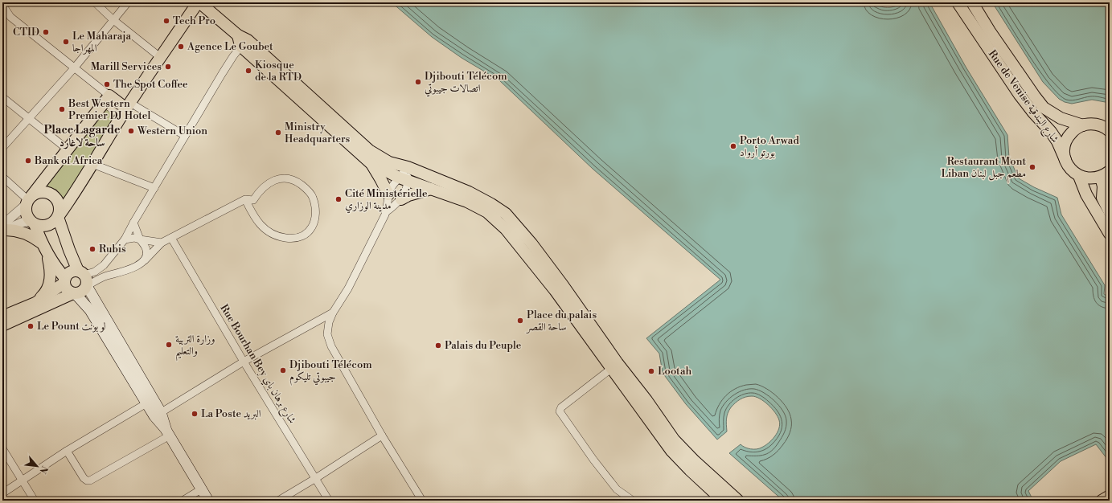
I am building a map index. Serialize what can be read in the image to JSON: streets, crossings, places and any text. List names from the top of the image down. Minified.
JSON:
{"streets":{"main road":["Rue de Venise شارع البندقية"],"street":["Rue Bourhan Bey شارع برهان باي"]},"districts":["Place Lagarde ساحة لاغارد"],"places":["Tech Pro","CTID","Le Maharaja المهراجا","Agence Le Goubet","Marill Services","Kiosque de la RTD","Djibouti Télécom اتصالات جيبوتي","The Spot Coffee","Best Western Premier DJ Hotel","Western Union","Ministry Headquarters","Porto Arwad بورتو أرواد","Bank of Africa","Restaurant Mont Liban مطعم جبل لبنان","Cité Ministérielle مدينة الوزاري","Rubis","Place du palais ساحة القصر","Le Pount لو بونت","وزارة التربية والتعليم","Palais du Peuple","Djibouti Télécom جيبوتي تليكوم","Lootah","La Poste البريد"],"north":"bottom right"}
